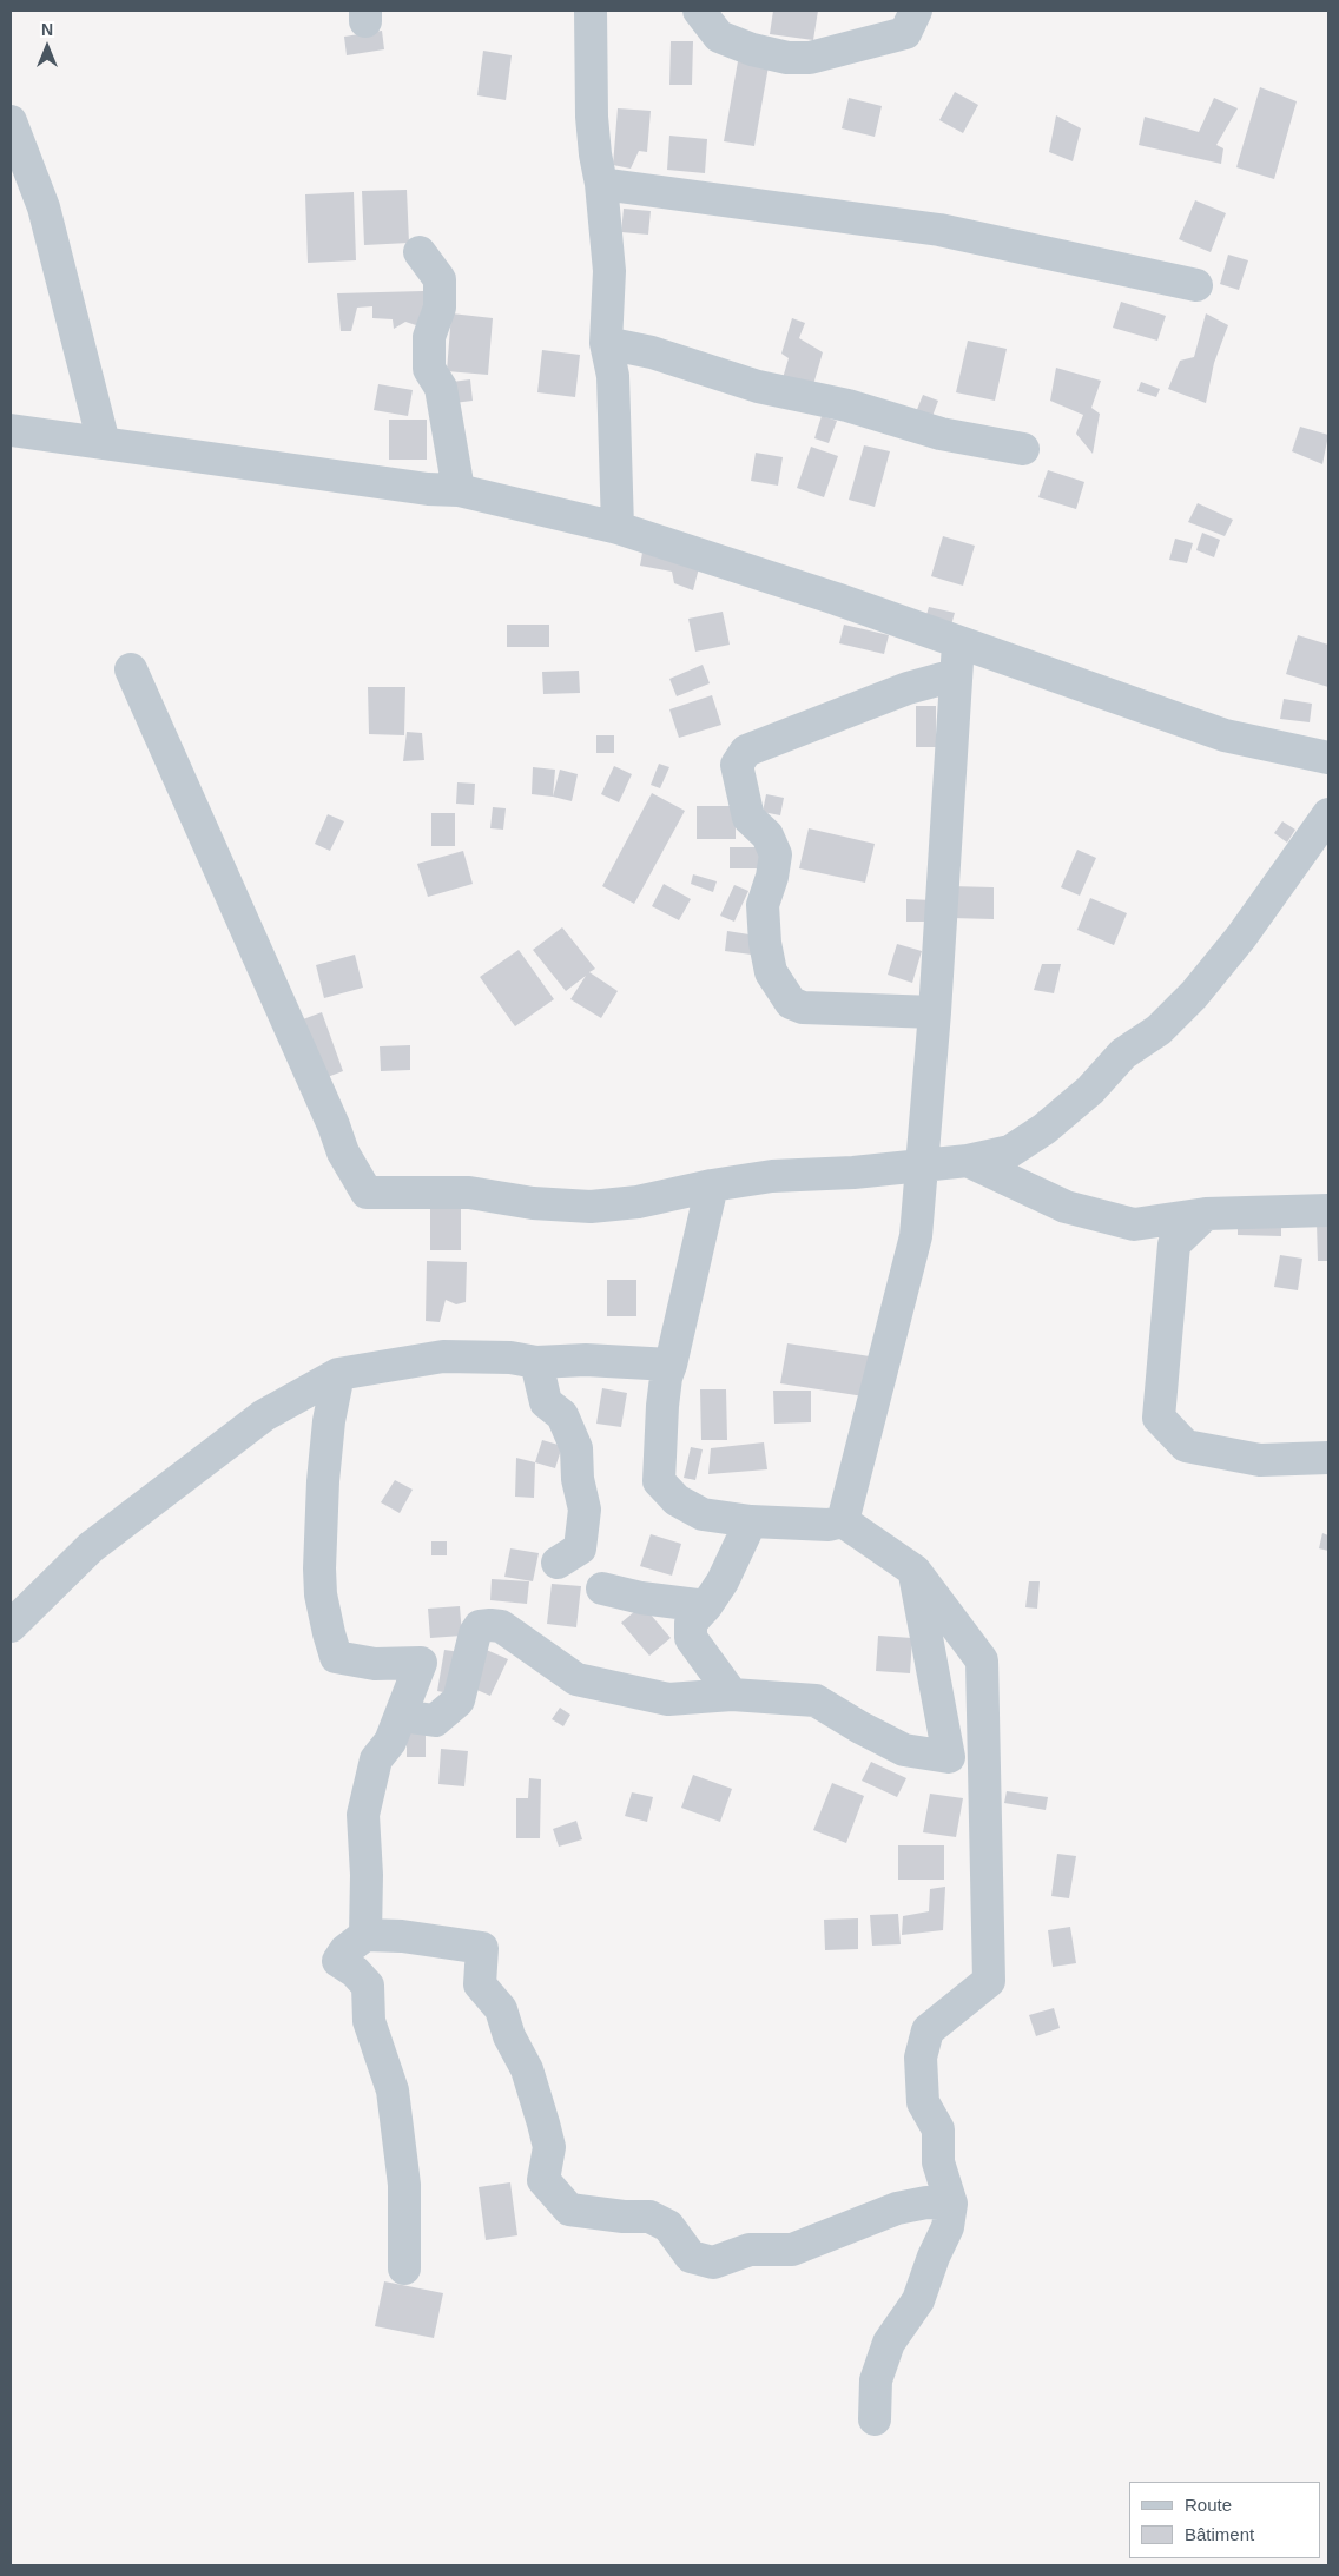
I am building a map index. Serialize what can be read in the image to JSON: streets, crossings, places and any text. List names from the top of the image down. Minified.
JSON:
{"legend":["Route","Bâtiment"],"north":"top"}
